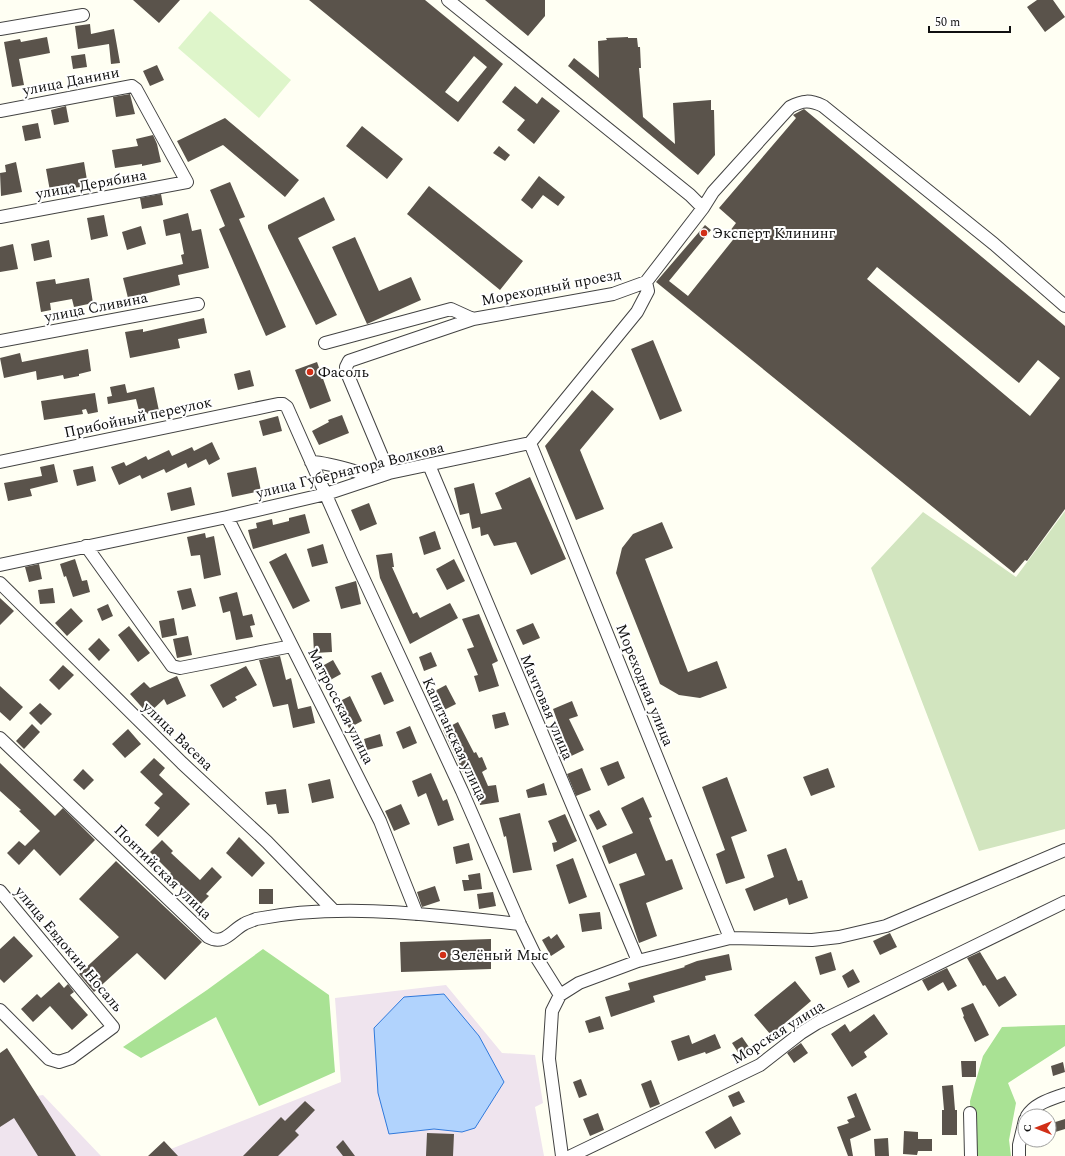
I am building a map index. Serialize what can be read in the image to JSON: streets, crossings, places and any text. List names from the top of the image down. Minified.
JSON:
{"streets":{"street":["улица Данини","улица Дерябина","Мореходный проезд","улица Сливина","Прибойный переулок","улица Губернатора Волкова","Мореходная улица","Матросская улица","Мачтовая улица","улица Васева","Капитанская улица","Понтийская улица","улица Евдокии Носаль","Морская улица"]},"crossings":[["улица Данини","улица Дерябина"],["Прибойный переулок","Капитанская улица"],["улица Губернатора Волкова","Мореходная улица"],["улица Губернатора Волкова","Матросская улица"],["улица Губернатора Волкова","Мачтовая улица"],["улица Губернатора Волкова","Капитанская улица"],["Матросская улица","Понтийская улица"],["улица Васева","Понтийская улица"],["Капитанская улица","Понтийская улица"]],"places":["Эксперт Клининг","Фасоль","Зелёный Мыс"],"scale_bar":"50 m","north":"left"}
